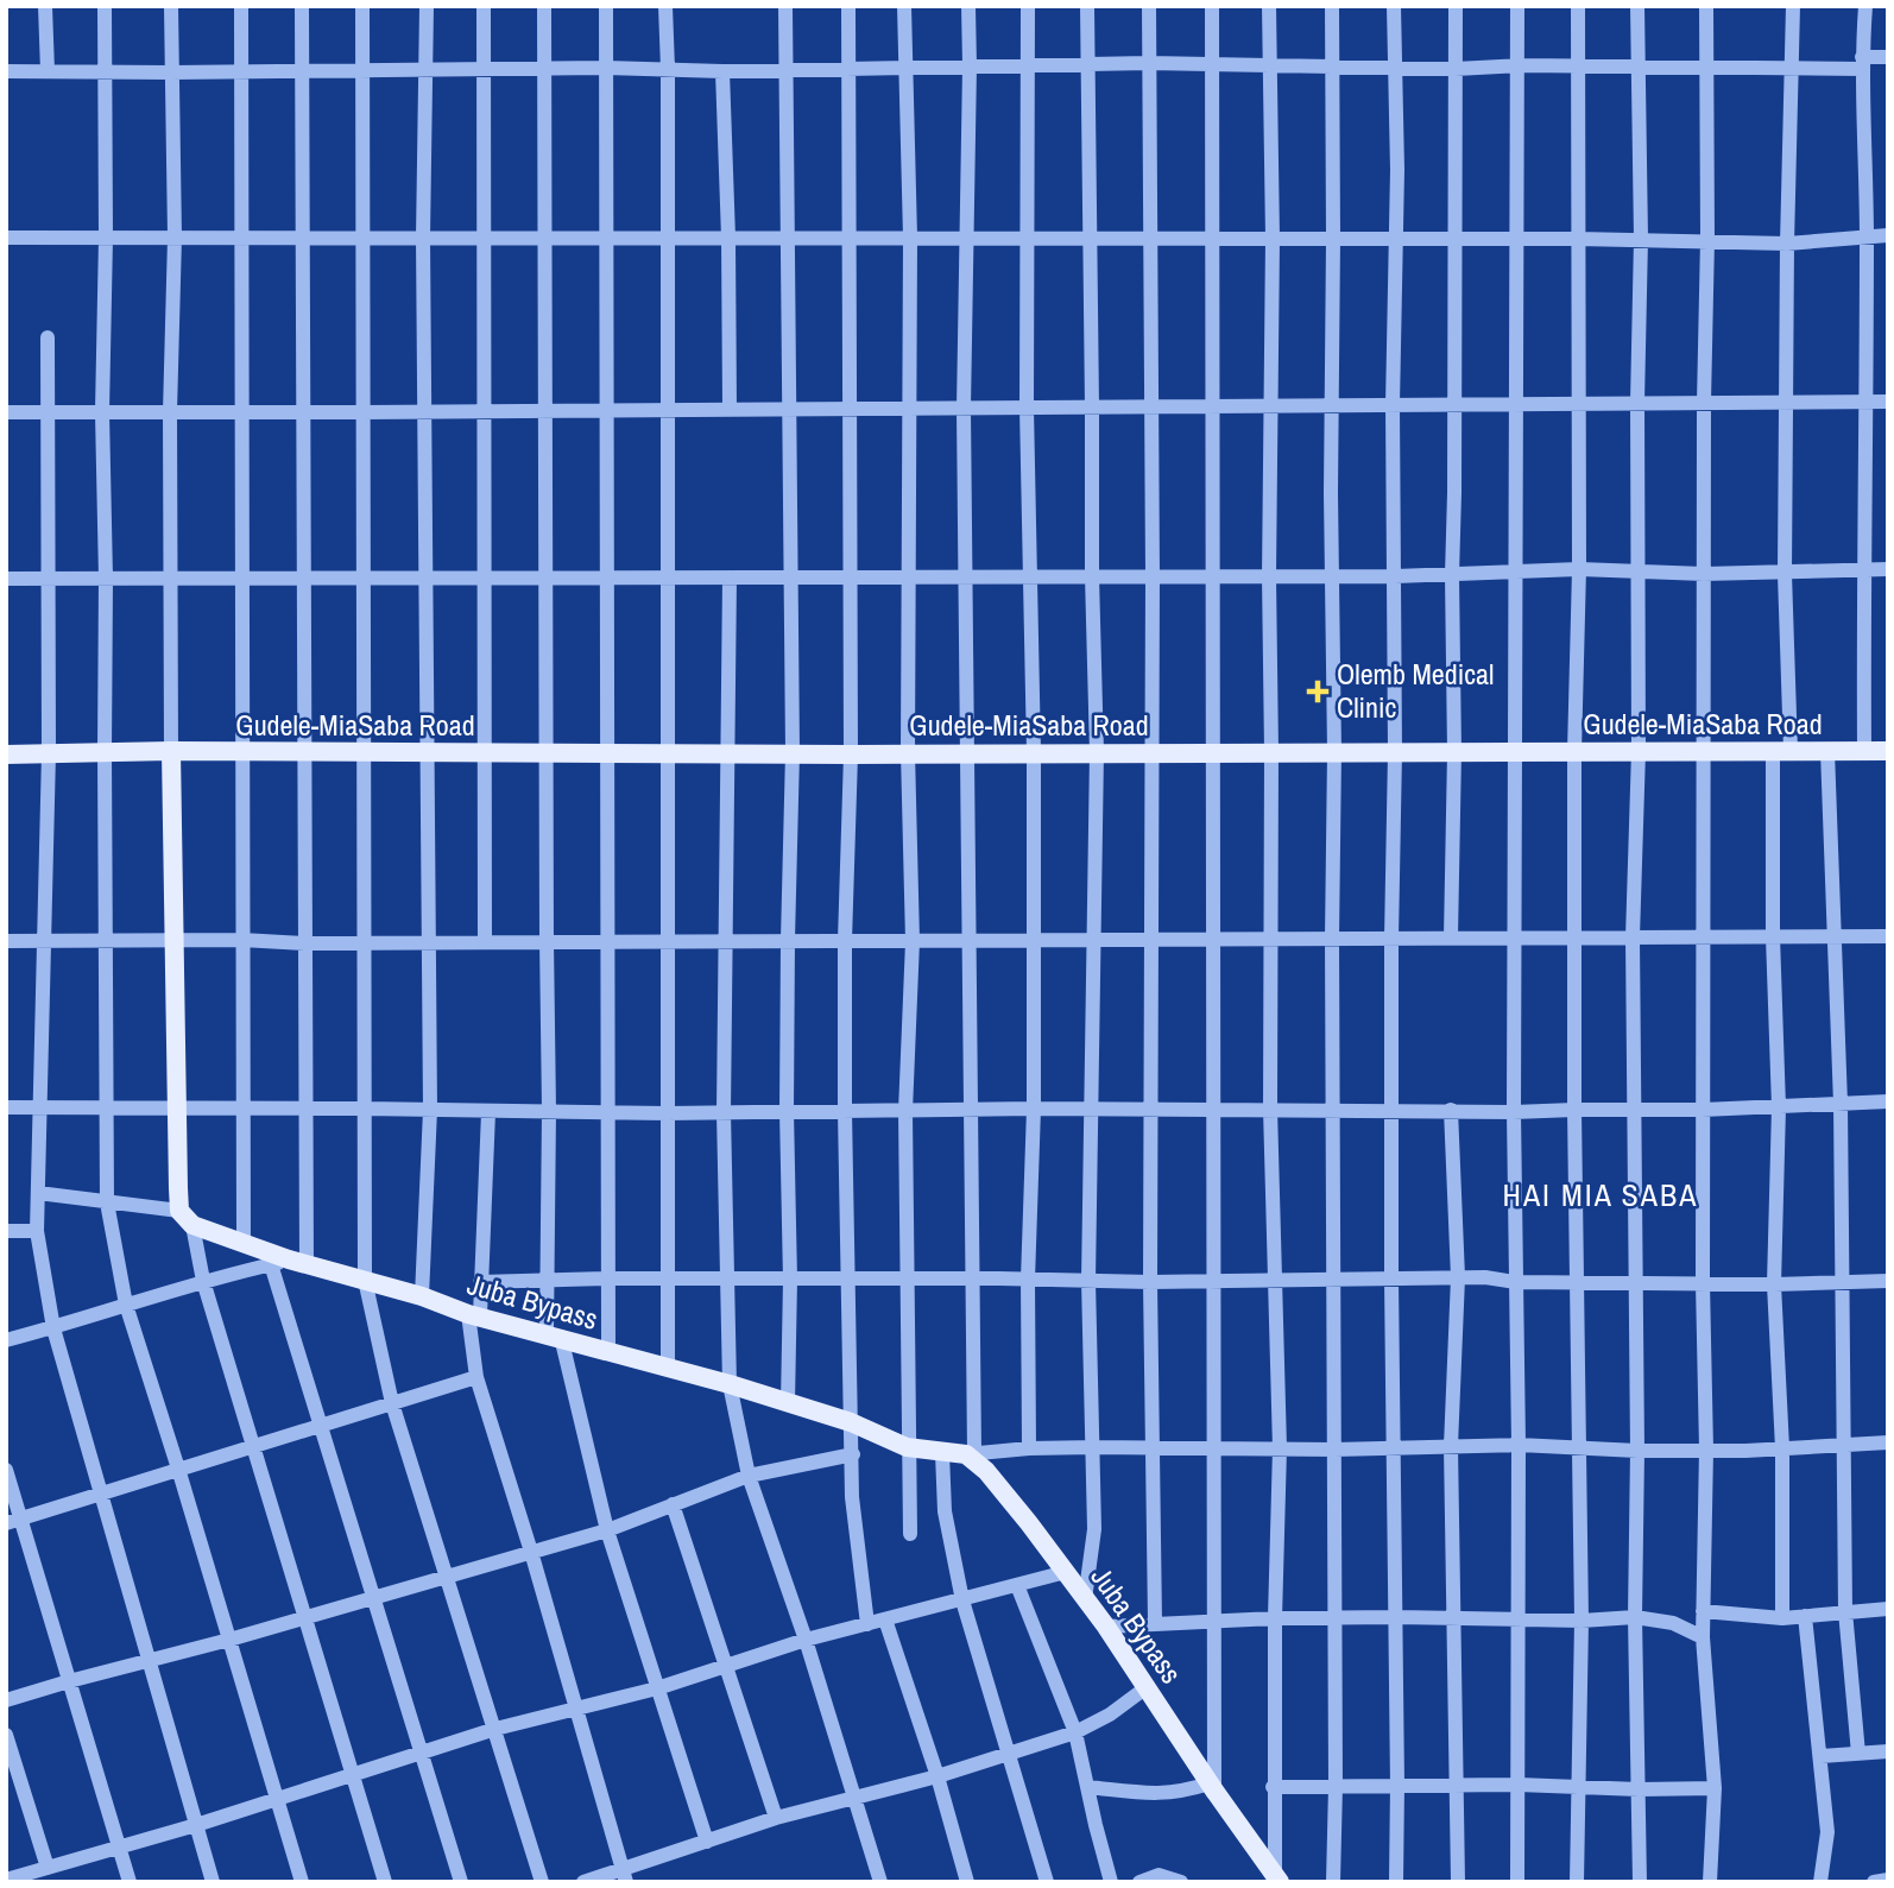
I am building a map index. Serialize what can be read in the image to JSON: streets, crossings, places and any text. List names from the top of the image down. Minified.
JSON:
{"streets":{"main road":["Gudele-MiaSaba Road","Juba Bypass"]},"districts":["HAI MIA SABA"],"places":{"health":["Olemb Medical Clinic"]}}
